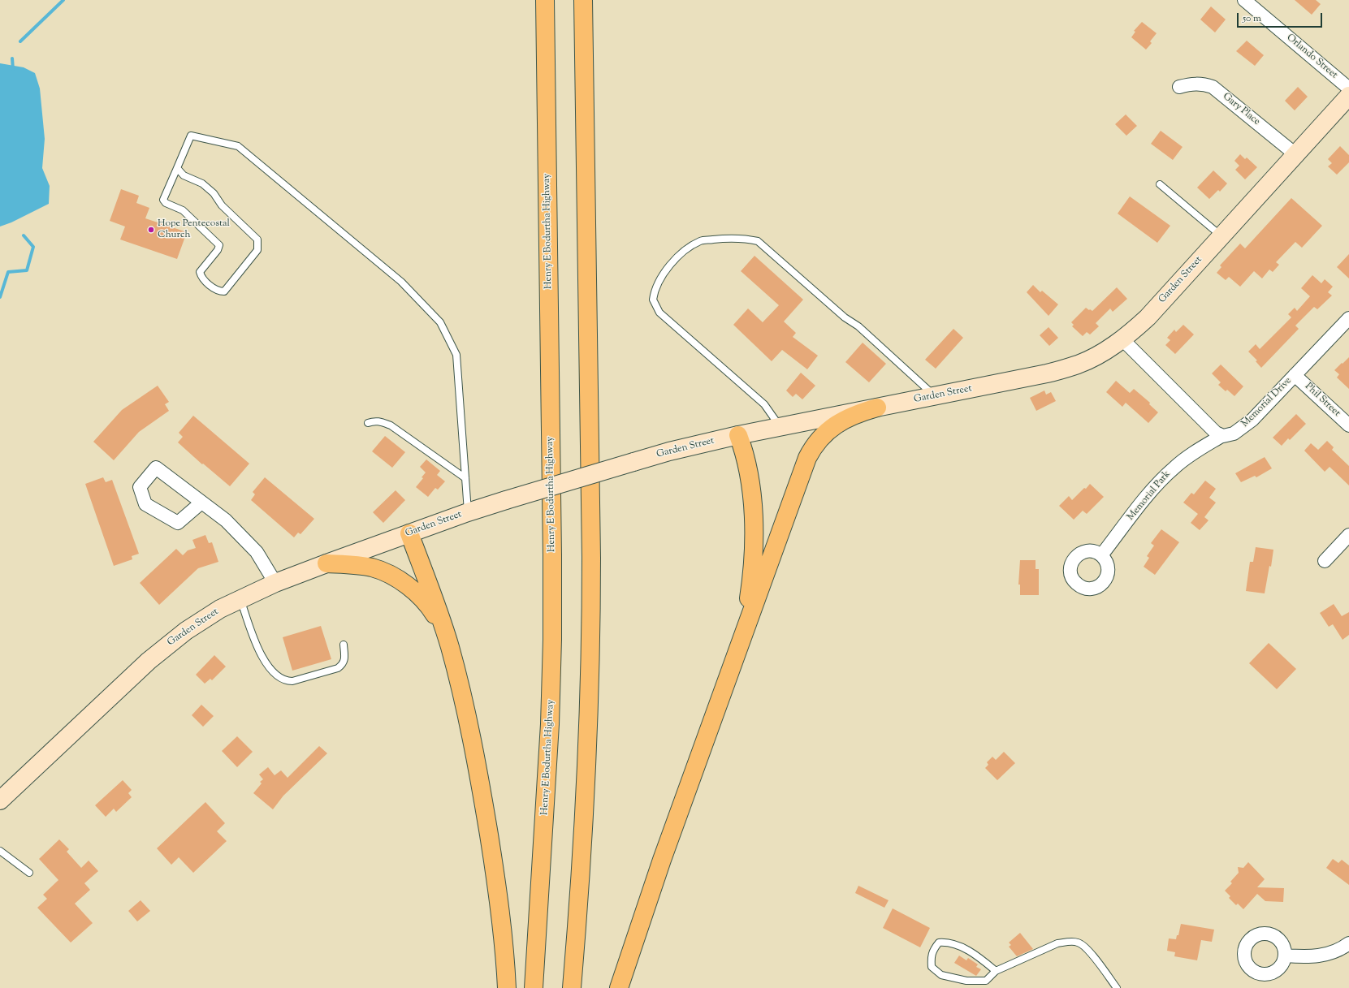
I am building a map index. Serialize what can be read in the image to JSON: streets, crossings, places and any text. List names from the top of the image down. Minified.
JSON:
{"streets":{"highway":["Henry E Bodurtha Highway"],"street":["Orlando Street","Gary Place","Garden Street","Phil Street","Memorial Drive","Memorial Park"]},"crossings":[["Gary Place","Garden Street"],["Phil Street","Memorial Drive"],["Memorial Drive","Memorial Park"]],"places":["Hope Pentecostal Church"],"scale_bar":"50 m"}
